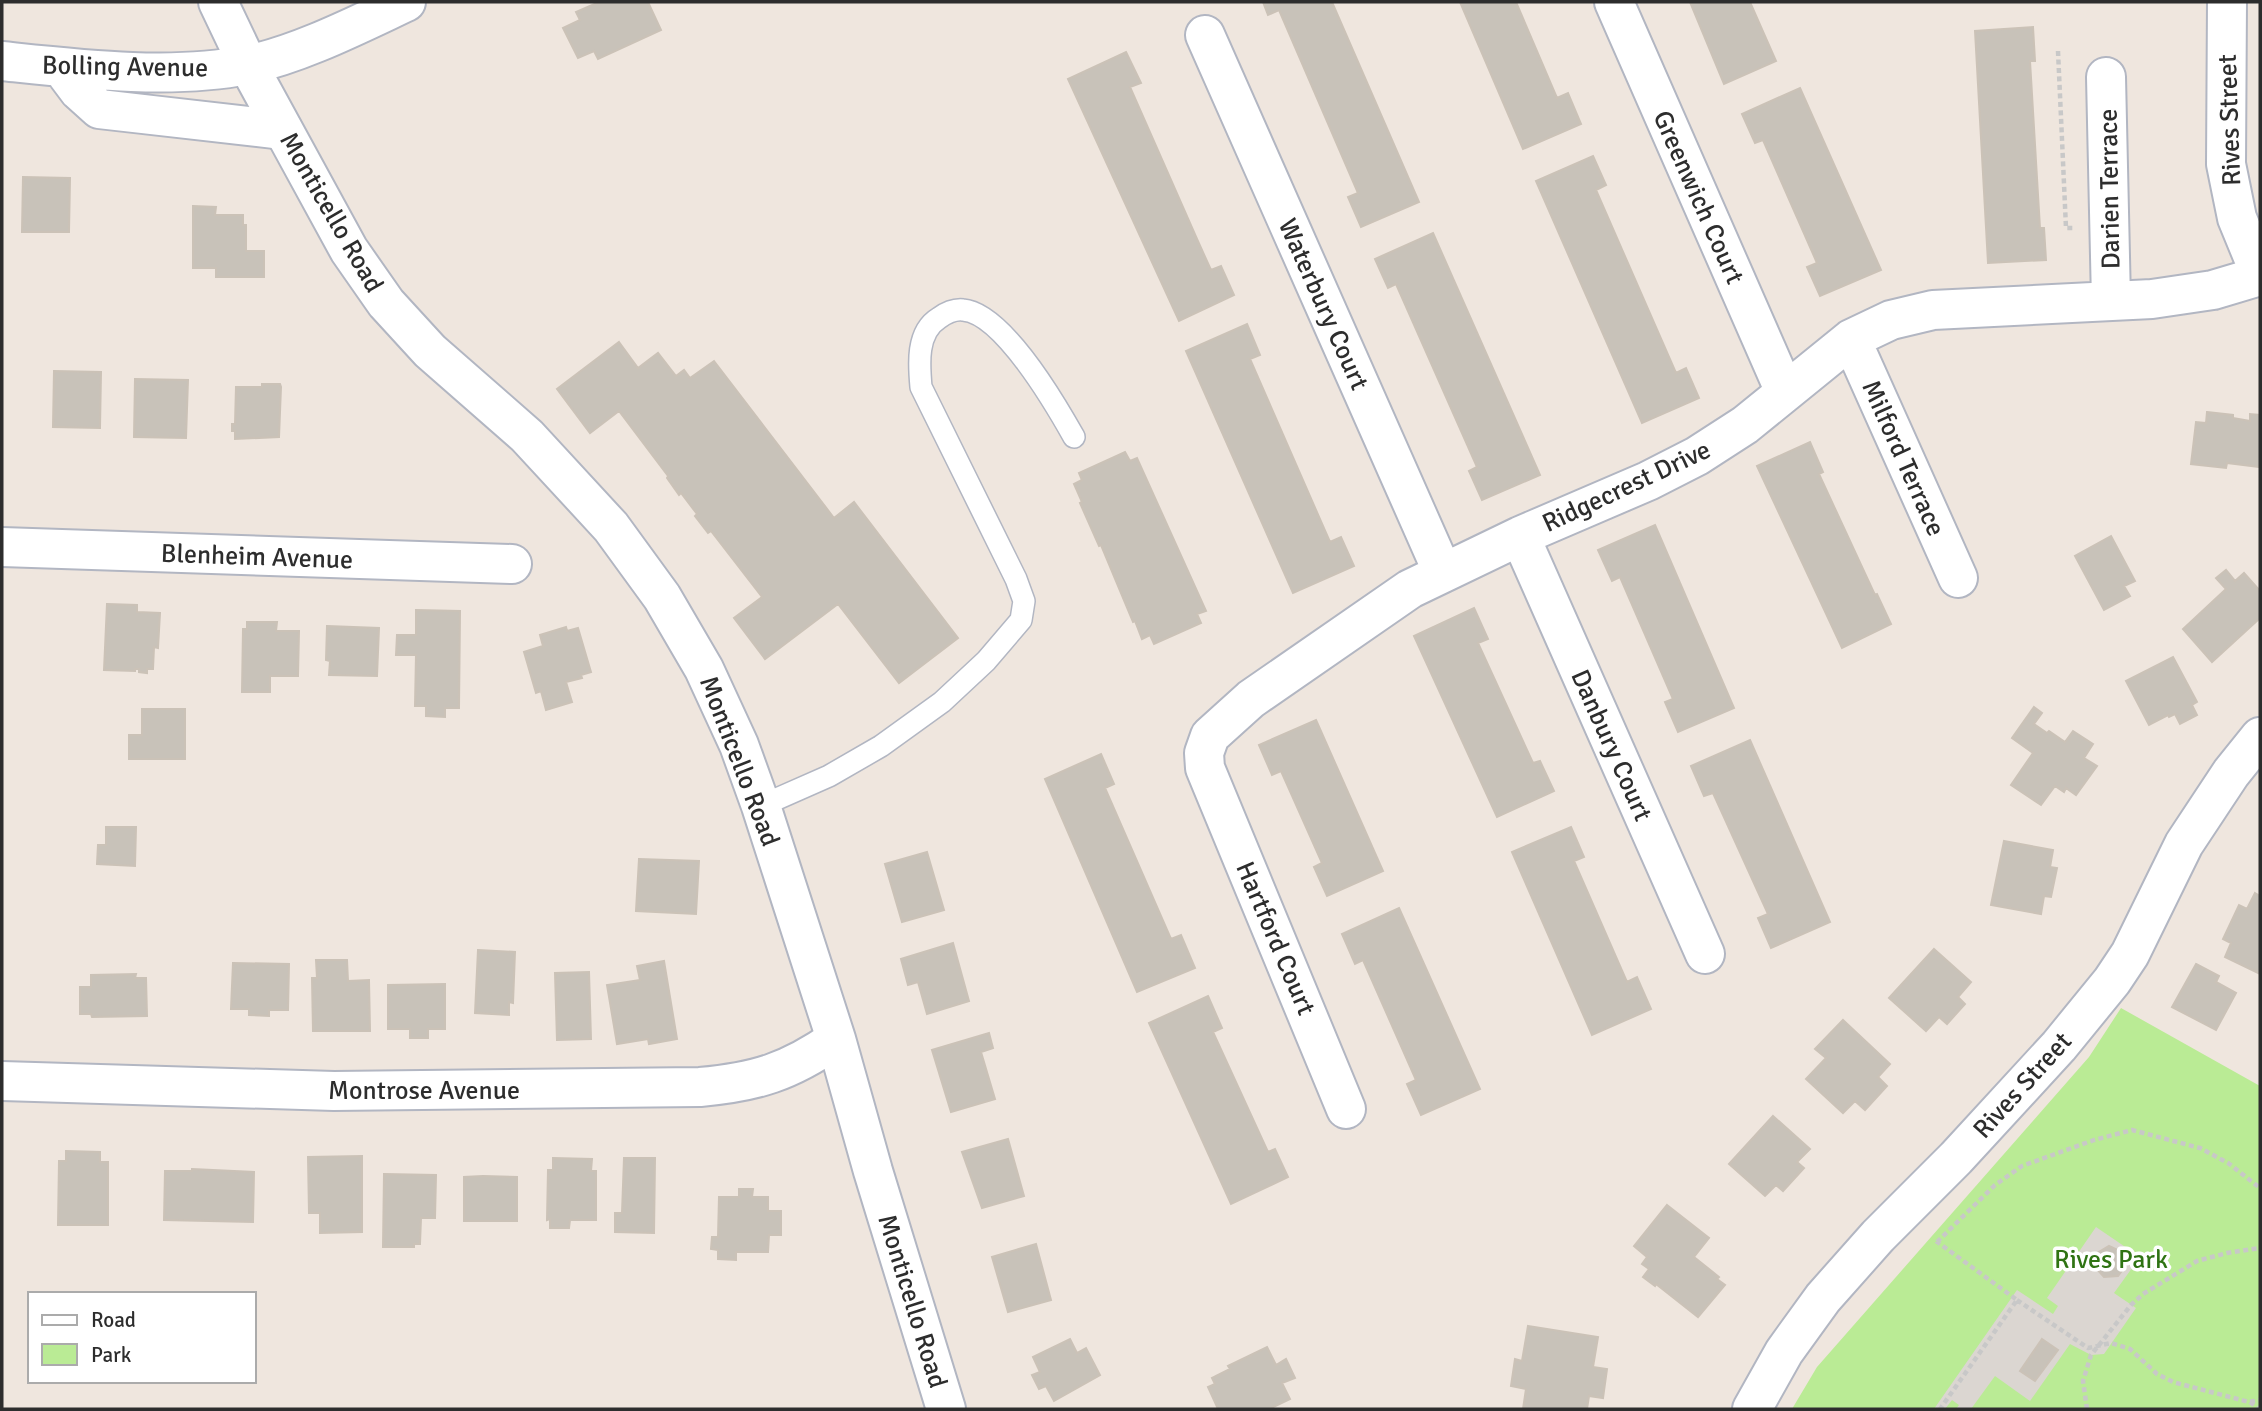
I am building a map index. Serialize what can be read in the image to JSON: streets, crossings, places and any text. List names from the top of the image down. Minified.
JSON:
{"streets":{"street":["Bolling Avenue","Rives Street","Darien Terrace","Greenwich Court","Monticello Road","Waterbury Court","Milford Terrace","Ridgecrest Drive","Blenheim Avenue","Danbury Court","Hartford Court","Montrose Avenue"]},"crossings":[["Bolling Avenue","Monticello Road"],["Rives Street","Ridgecrest Drive"],["Darien Terrace","Ridgecrest Drive"],["Greenwich Court","Ridgecrest Drive"],["Monticello Road","Montrose Avenue"],["Waterbury Court","Ridgecrest Drive"],["Milford Terrace","Ridgecrest Drive"],["Ridgecrest Drive","Danbury Court"],["Ridgecrest Drive","Hartford Court"]],"parks":["Rives Park"],"legend":["Road","Park"]}
